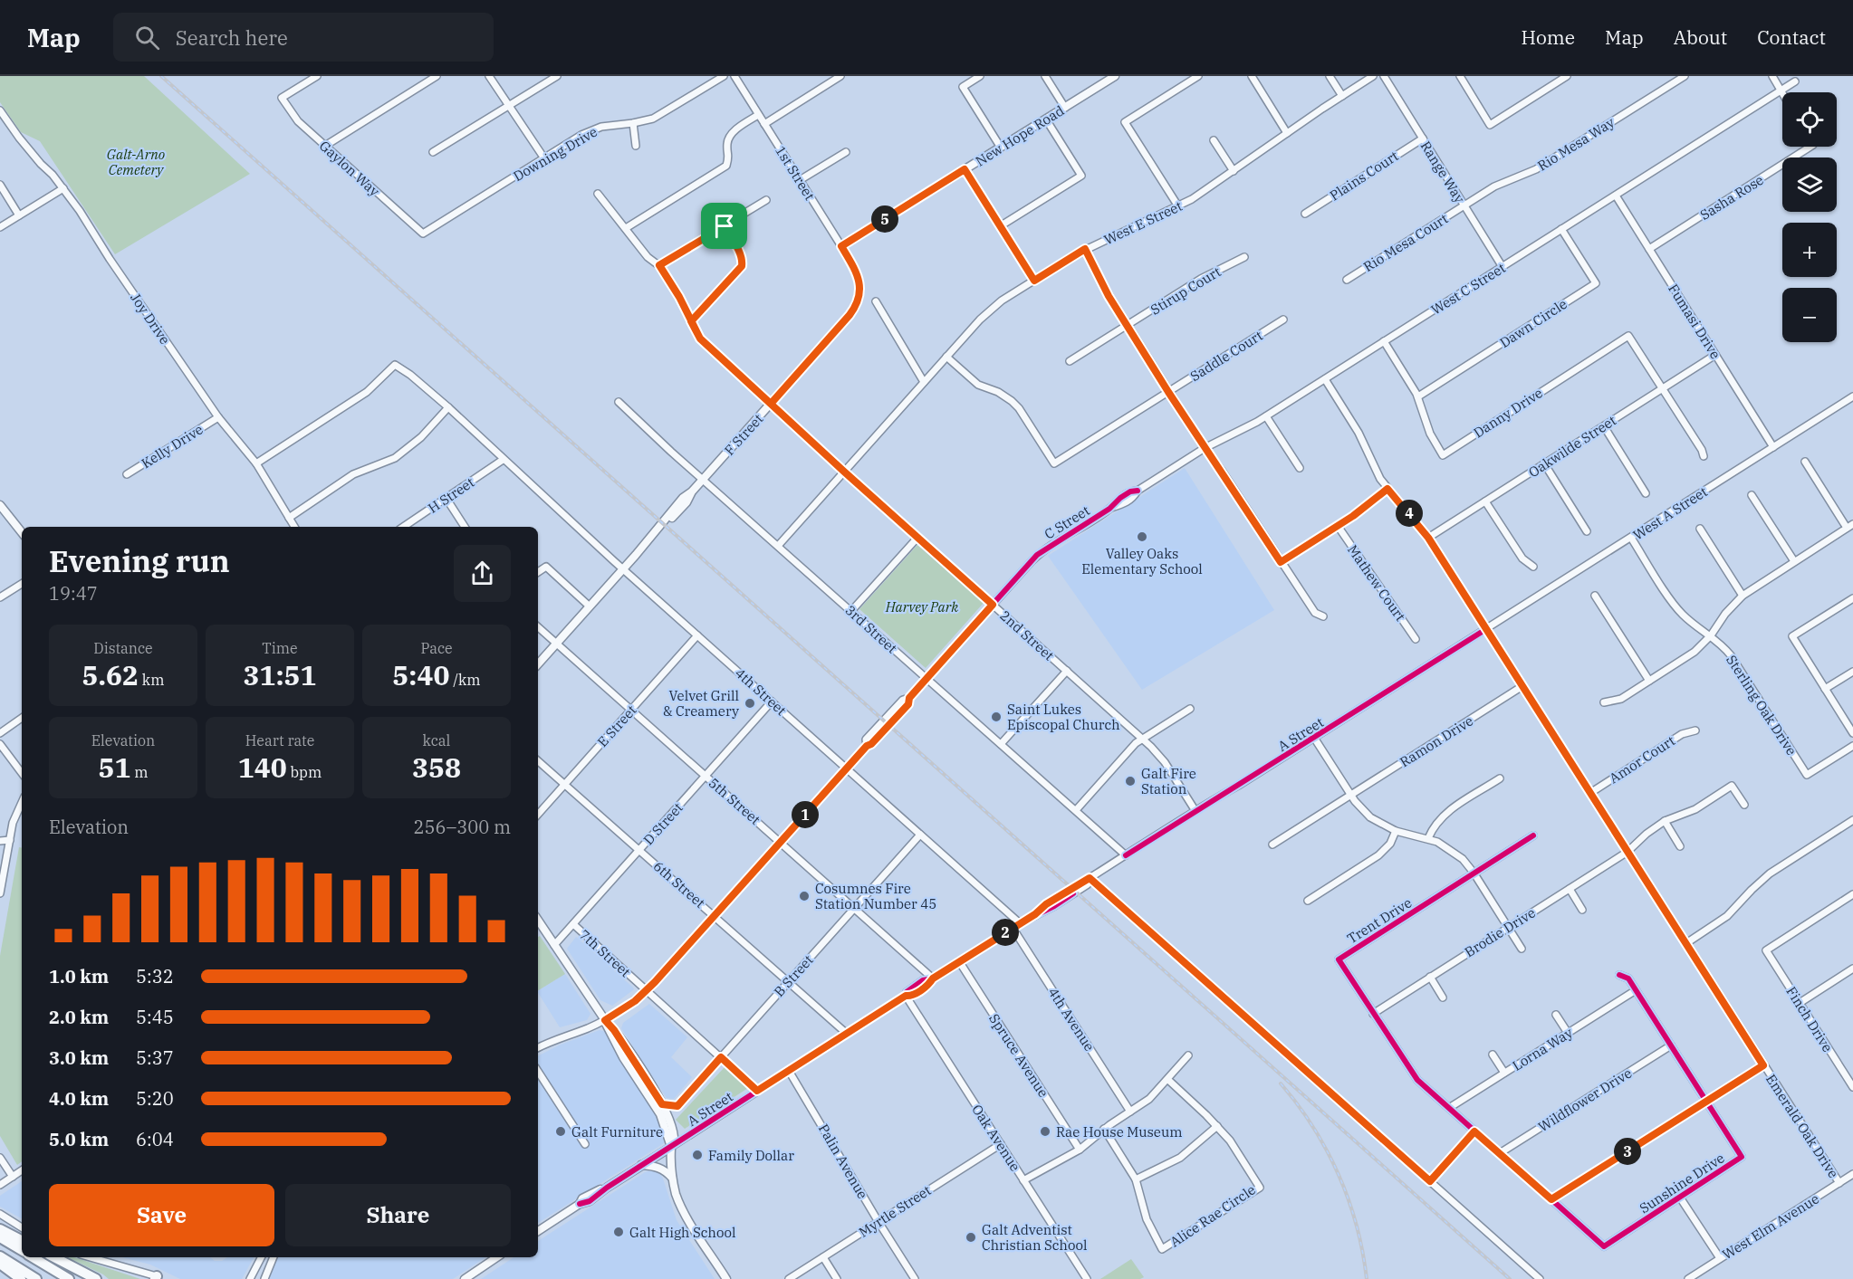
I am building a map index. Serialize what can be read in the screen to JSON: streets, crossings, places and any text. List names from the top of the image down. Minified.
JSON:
{"streets":{"main road":["New Hope Road","1st Street","F Street","A Street"],"street":["Rio Mesa Way","Downing Drive","Gaylon Way","Range Way","Plains Court","Sasha Rose","West E Street","Rio Mesa Court","West C Street","Stirup Court","Joy Drive","Fumasi Drive","Dawn Circle","Saddle Court","Danny Drive","Kelly Drive","Oakwilde Street","H Street","West A Street","C Street","Mathew Court","3rd Street","2nd Street","4th Street","Sterling Oak Drive","E Street","Ramon Drive","Amor Court","5th Street","D Street","6th Street","Trent Drive","Brodie Drive","7th Street","B Street","4th Avenue","Finch Drive","Lorna Way","Spruce Avenue","Wildflower Drive","Emerald Oak Drive","Oak Avenue","Palin Avenue","Sunshine Drive","Myrtle Street","Alice Rae Circle","West Elm Avenue"]},"crossings":[["New Hope Road","1st Street"],["Rio Mesa Way","Range Way"],["Rio Mesa Way","Rio Mesa Court"],["Downing Drive","Gaylon Way"],["Range Way","Plains Court"],["Range Way","Rio Mesa Court"],["Range Way","West C Street"],["1st Street","F Street"],["Sasha Rose","Fumasi Drive"],["West E Street","Saddle Court"],["West C Street","Fumasi Drive"],["West C Street","Dawn Circle"],["West C Street","Danny Drive"],["West C Street","C Street"],["West C Street","Emerald Oak Drive"],["Joy Drive","Kelly Drive"],["Joy Drive","4th Street"],["Fumasi Drive","Oakwilde Street"],["Fumasi Drive","West A Street"],["Dawn Circle","Danny Drive"],["Danny Drive","Oakwilde Street"],["F Street","3rd Street"],["F Street","2nd Street"],["F Street","4th Street"],["F Street","5th Street"],["Oakwilde Street","Emerald Oak Drive"],["H Street","4th Street"],["West A Street","Sterling Oak Drive"],["West A Street","A Street"],["West A Street","Emerald Oak Drive"],["C Street","3rd Street"],["C Street","2nd Street"],["C Street","4th Street"],["C Street","5th Street"],["C Street","6th Street"],["C Street","7th Street"],["3rd Street","A Street"],["2nd Street","A Street"],["4th Street","E Street"],["4th Street","A Street"],["4th Street","D Street"],["4th Street","B Street"],["E Street","5th Street"],["E Street","6th Street"],["A Street","5th Street"],["A Street","6th Street"],["A Street","7th Street"],["A Street","4th Avenue"],["A Street","Spruce Avenue"],["A Street","Emerald Oak Drive"],["A Street","Oak Avenue"],["A Street","Palin Avenue"],["Ramon Drive","Emerald Oak Drive"],["Amor Court","Emerald Oak Drive"],["5th Street","D Street"],["5th Street","B Street"],["D Street","6th Street"],["D Street","7th Street"],["6th Street","B Street"],["Trent Drive","Brodie Drive"],["Trent Drive","Lorna Way"],["Trent Drive","Wildflower Drive"],["Trent Drive","Sunshine Drive"],["Brodie Drive","Emerald Oak Drive"],["7th Street","B Street"],["Lorna Way","Sunshine Drive"],["Wildflower Drive","Sunshine Drive"],["Emerald Oak Drive","West Elm Avenue"],["Oak Avenue","Myrtle Street"],["Palin Avenue","Myrtle Street"]],"parks":["Galt-Arno Cemetery","Harvey Park"],"places":["Valley Oaks Elementary School","Velvet Grill & Creamery","Saint Lukes Episcopal Church","Galt Fire Station","Cosumnes Fire Station Number 45","Galt Furniture","Rae House Museum","Family Dollar","Galt High School","Galt Adventist Christian School"],"page":{"header":"Map","search":"Search here","nav":["Home","Map","About","Contact"],"map_buttons":["+","−"],"pins":["5","4","1","2","3"],"heading":["Evening run","19:47"],"stats":[["Distance","5.62 km"],["Time","31:51"],["Pace","5:40 /km"],["Elevation","51 m"],["Heart rate","140 bpm"],["kcal","358"]],"chart":["Elevation","256–300 m"],"list":[{"name":"1.0 km","note":"5:32"},{"name":"2.0 km","note":"5:45"},{"name":"3.0 km","note":"5:37"},{"name":"4.0 km","note":"5:20"},{"name":"5.0 km","note":"6:04"}],"buttons":["Save","Share"]}}
